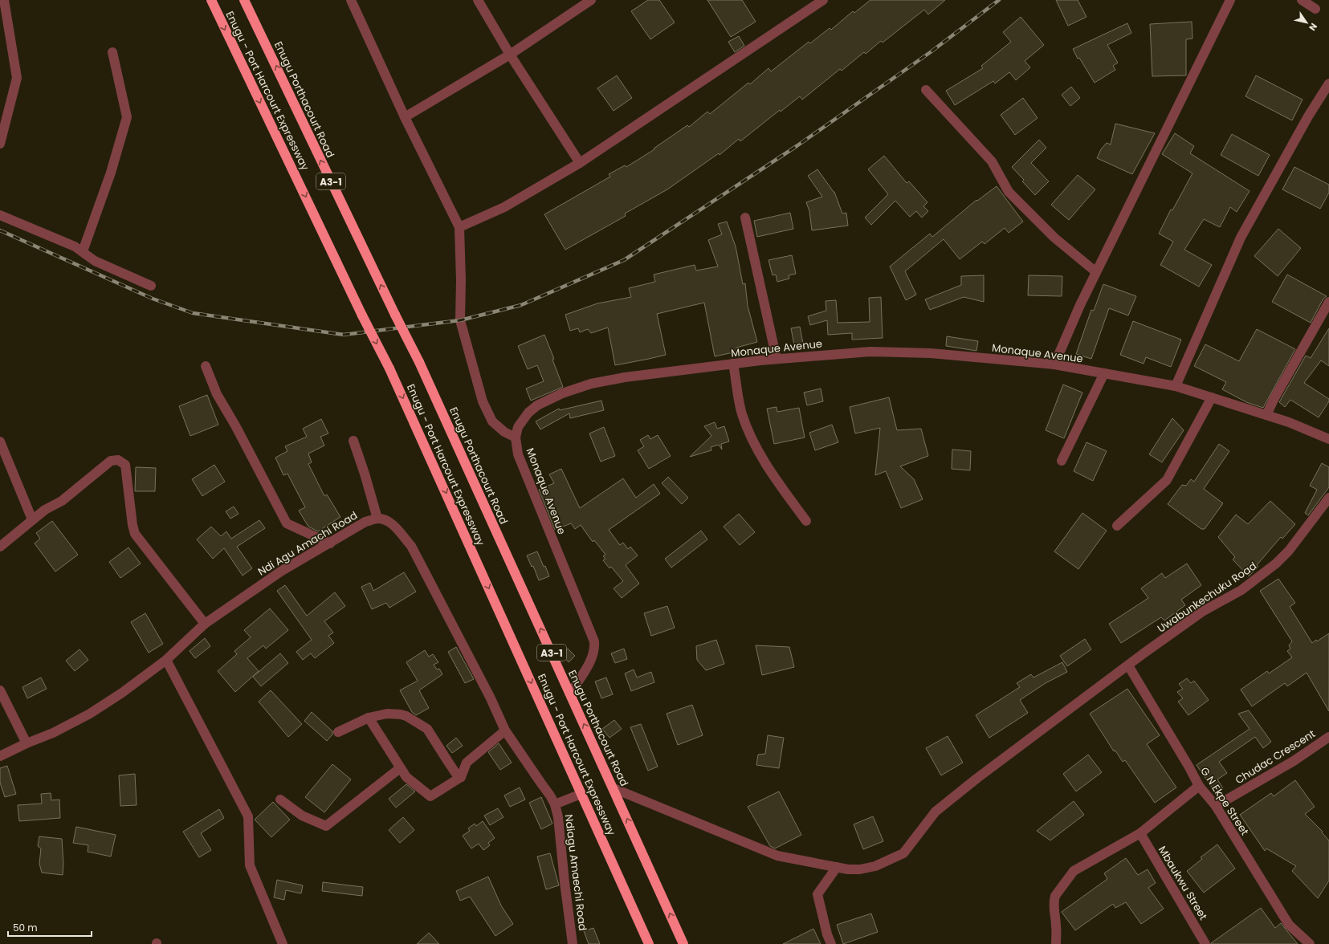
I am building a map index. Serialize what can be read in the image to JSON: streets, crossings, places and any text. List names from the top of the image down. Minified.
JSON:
{"streets":{"highway":["Enugu - Port Harcourt Expressway","Enugu Porthacourt Road","A3-1"],"street":["Monaque Avenue","Ndi Agu Amachi Road","Uwabunkechuku Road","Chudac Crescent","G N Ekpe Street","Ndiagu Amaechi Road","Mbaukwu Street"]},"crossings":[["Enugu Porthacourt Road","Monaque Avenue"],["Enugu Porthacourt Road","Uwabunkechuku Road"],["Uwabunkechuku Road","G N Ekpe Street"],["Chudac Crescent","G N Ekpe Street"]],"one_way":["Enugu - Port Harcourt Expressway","Enugu Porthacourt Road"],"scale_bar":"50 m","north":"bottom right"}
